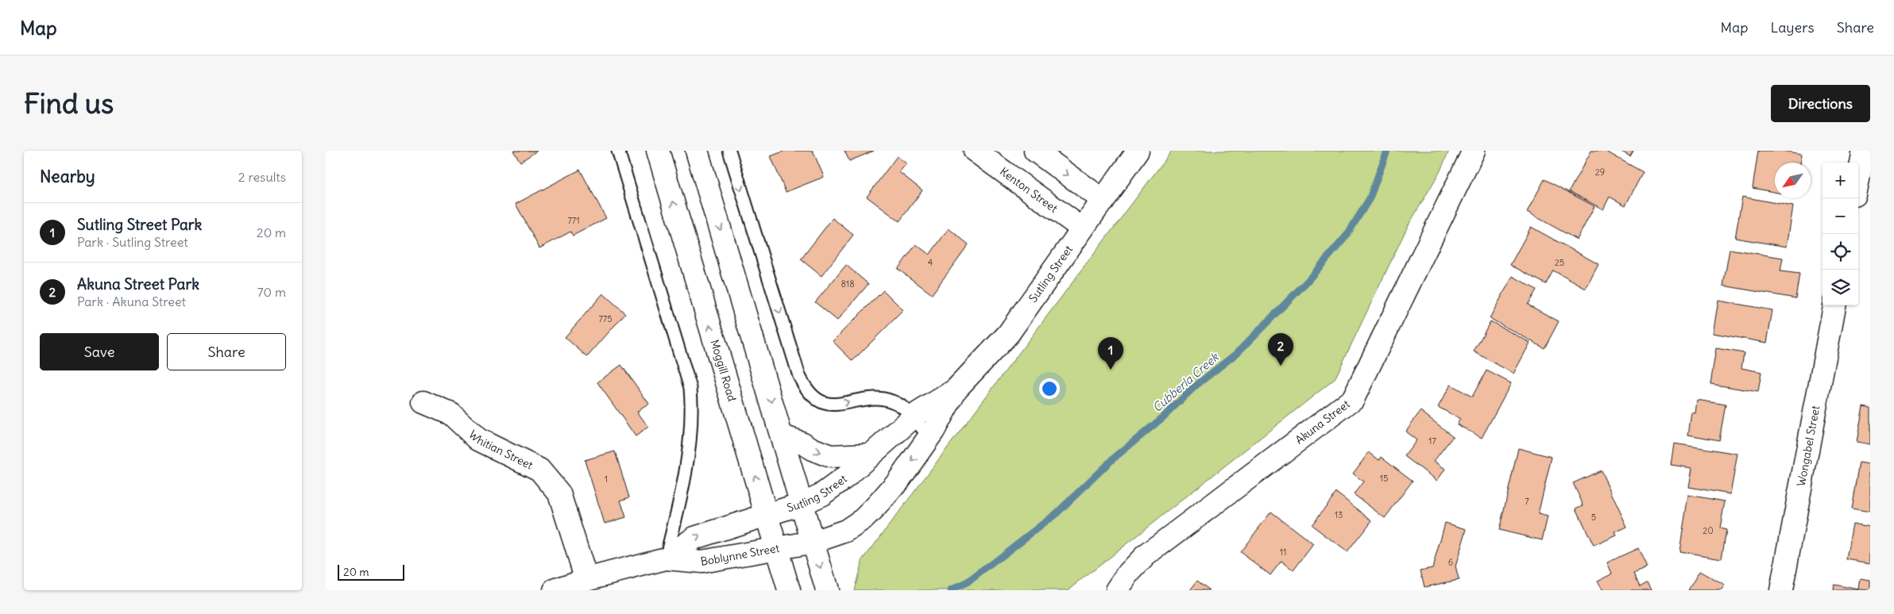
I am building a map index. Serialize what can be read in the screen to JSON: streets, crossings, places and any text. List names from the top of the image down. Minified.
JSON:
{"streets":{"main road":["Kenton Street","Sutling Street","Moggill Road","Akuna Street","Wongabel Street","Whitian Street","Boblynne Street"]},"crossings":[["Kenton Street","Sutling Street"],["Sutling Street","Moggill Road"],["Sutling Street","Boblynne Street"],["Moggill Road","Boblynne Street"],["Whitian Street","Boblynne Street"]],"water":["Cubberla Creek"],"house_numbers":["29","771","4","25","818","775","17","15","1","7","13","5","20","11","6"],"scale_bar":"20 m","north":"bottom left","page":{"header":"Map","nav":["Map","Layers","Share"],"buttons":["Directions",["Save","Share"]],"title":"Find us","heading":["Nearby","2 results"],"map_buttons":["+","−"],"list":[{"mark":"1","name":"Sutling Street Park","note":"Park · Sutling Street","value":"20 m"},{"mark":"2","name":"Akuna Street Park","note":"Park · Akuna Street","value":"70 m"}],"pins":["2","1"],"scale":"20 m"}}
